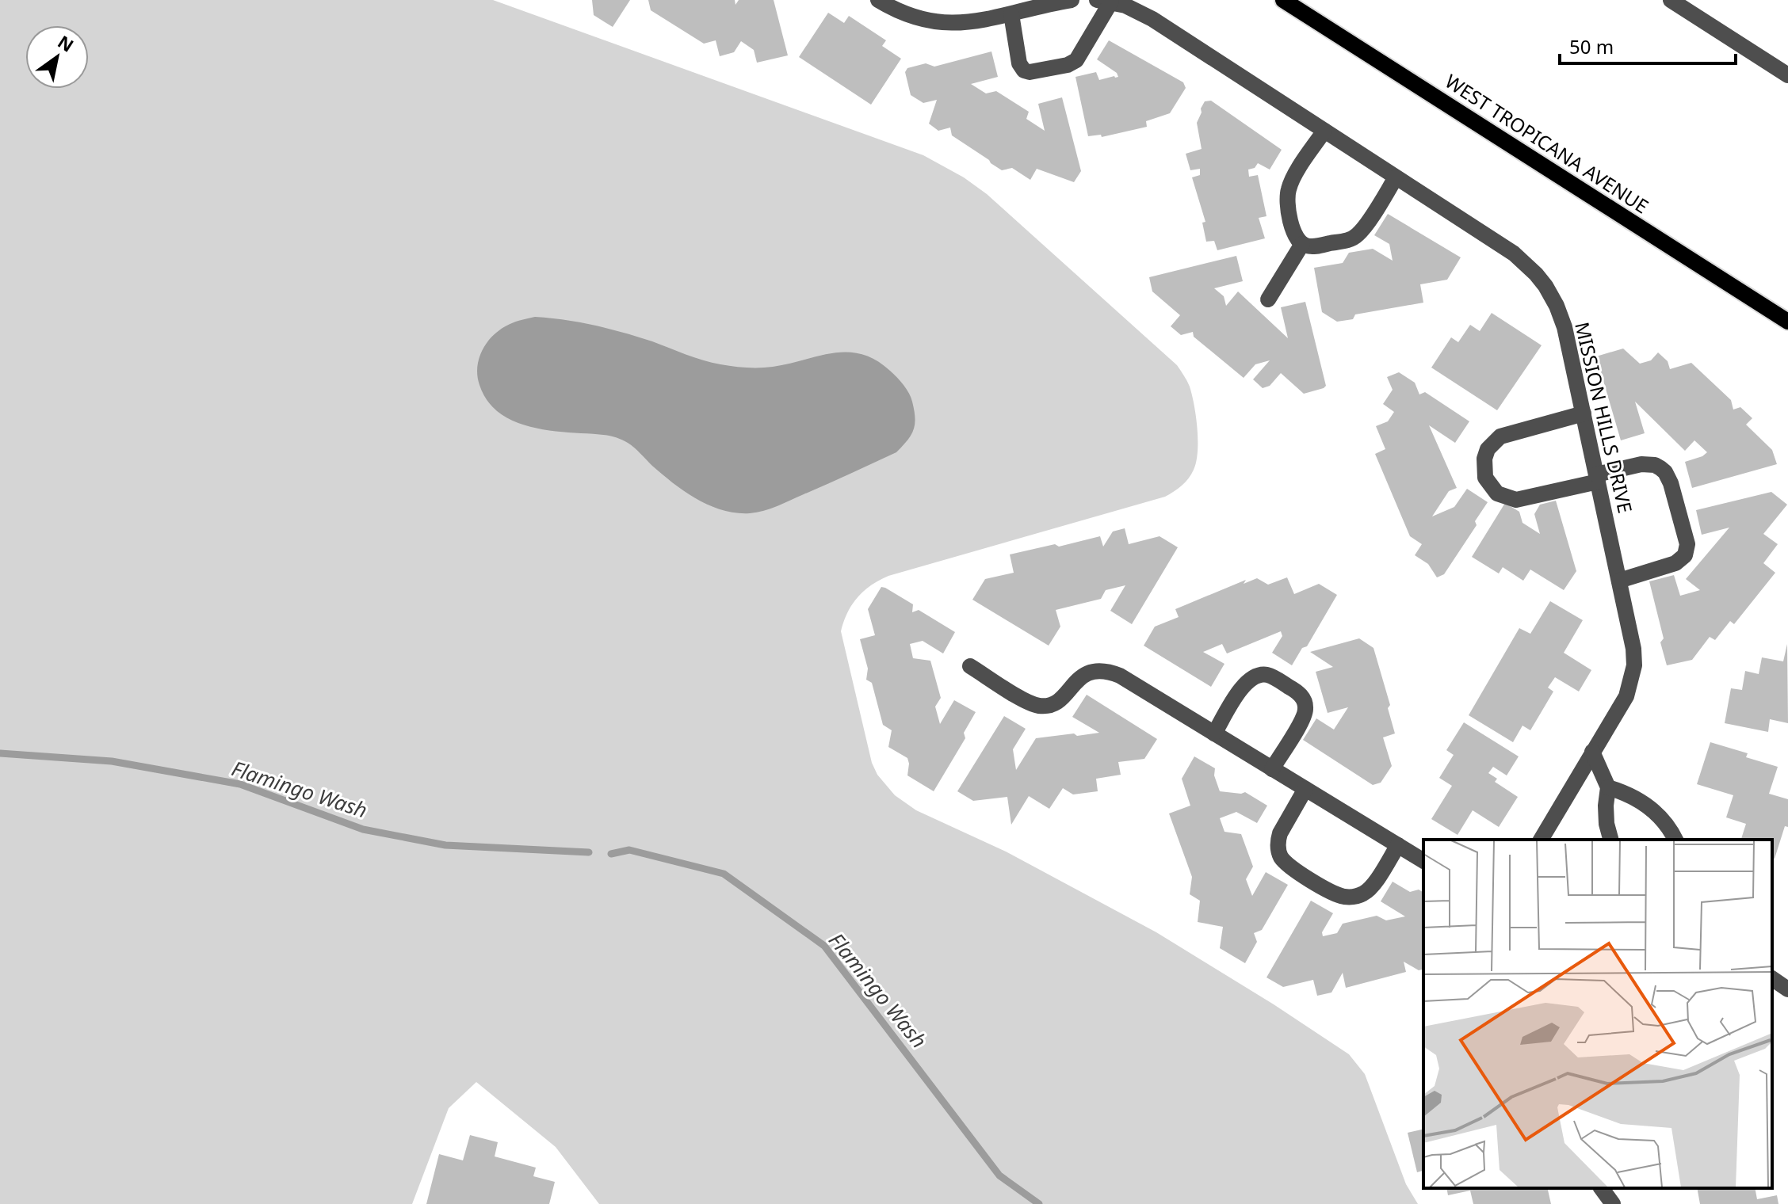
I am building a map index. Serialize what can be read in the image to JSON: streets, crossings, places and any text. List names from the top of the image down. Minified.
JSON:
{"streets":{"main road":["WEST TROPICANA AVENUE"],"street":["MISSION HILLS DRIVE"]},"water":["Flamingo Wash"],"scale_bar":"50 m","north":"top right"}
